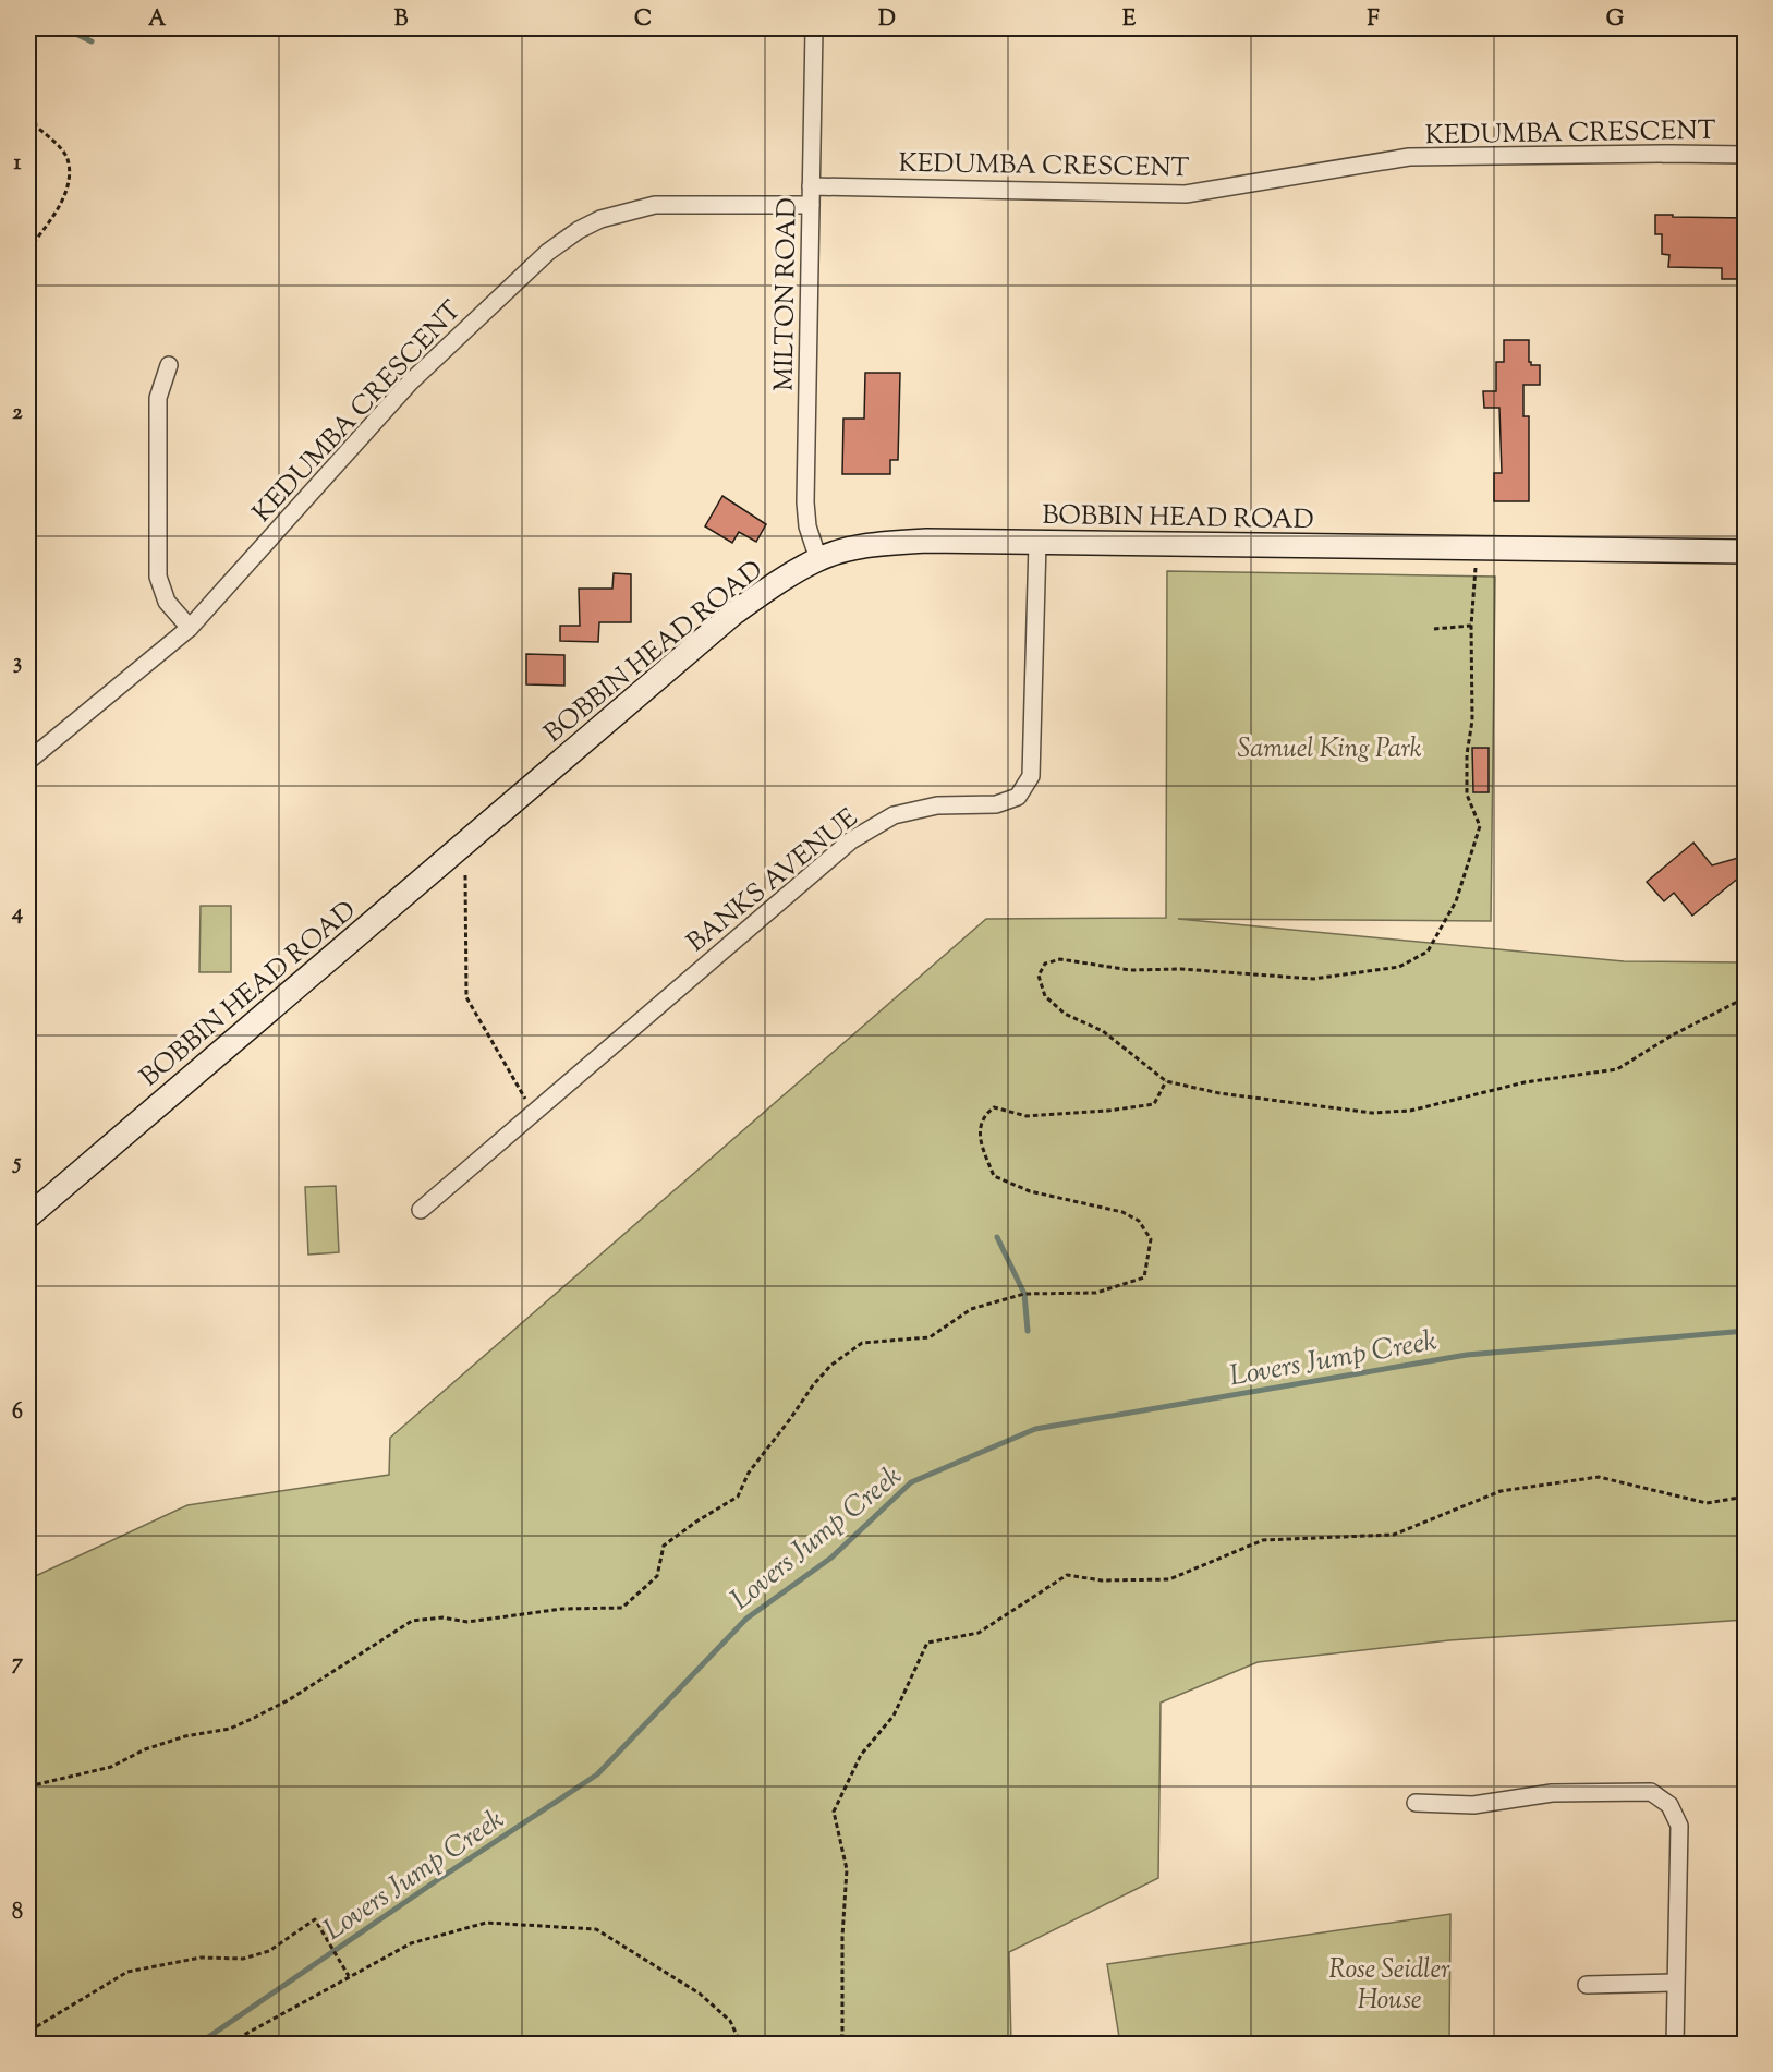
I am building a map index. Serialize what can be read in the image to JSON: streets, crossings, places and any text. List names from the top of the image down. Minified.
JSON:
{"streets":{"main road":["BOBBIN HEAD ROAD"],"street":["KEDUMBA CRESCENT","MILTON ROAD","BANKS AVENUE"]},"crossings":[["KEDUMBA CRESCENT","MILTON ROAD"],["MILTON ROAD","BOBBIN HEAD ROAD"],["BOBBIN HEAD ROAD","BANKS AVENUE"]],"water":["Lovers Jump Creek"],"parks":["Samuel King Park","Rose Seidler House"],"grid":{"columns":["A","B","C","D","E","F","G"],"rows":["1","2","3","4","5","6","7","8"]}}
